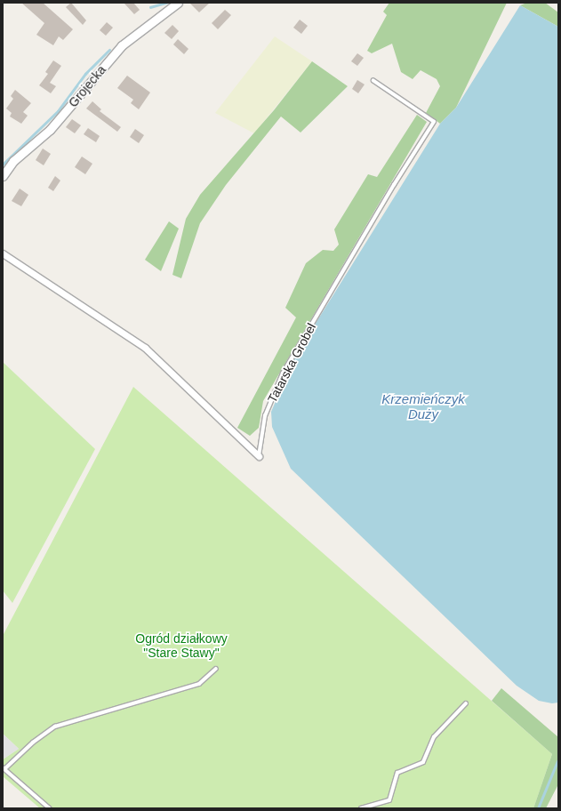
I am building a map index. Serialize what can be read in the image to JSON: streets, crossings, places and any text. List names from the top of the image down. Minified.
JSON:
{"streets":{"street":["Grojecka","Tatarska Grobel"]},"water":["Krzemieńczyk Duży"],"parks":["Ogród działkowy \"Stare Stawy\""]}
